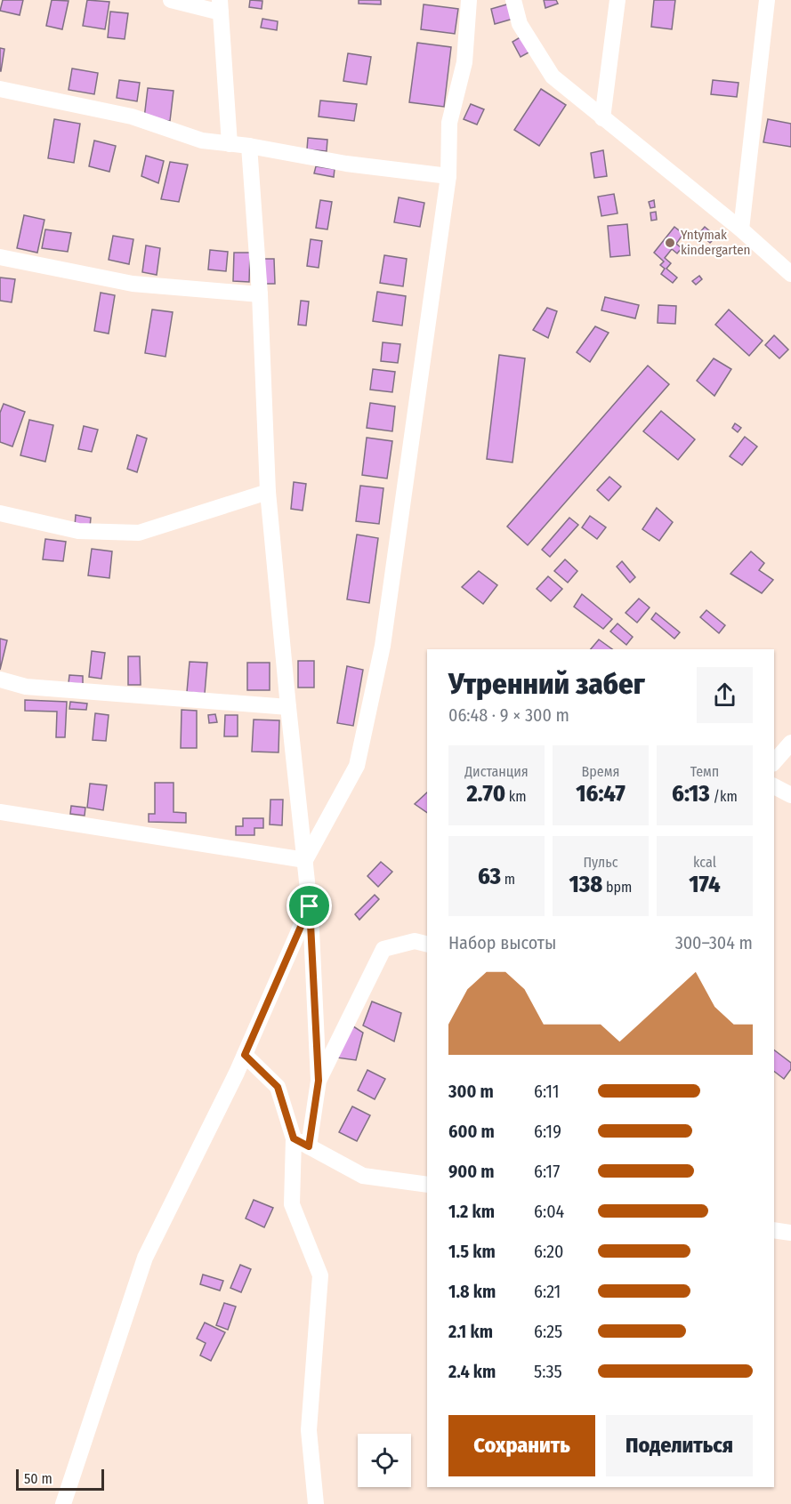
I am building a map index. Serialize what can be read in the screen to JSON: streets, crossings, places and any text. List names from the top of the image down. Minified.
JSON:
{"places":["Yntymak kindergarten"],"scale_bar":"50 m","page":{"heading":["Утренний забег","06:48 · 9 × 300 m"],"stats":[["Дистанция","2.70 km"],["Время","16:47"],["Темп","6:13 /km"],["63 m"],["Пульс","138 bpm"],["kcal","174"]],"chart":["Набор высоты","300–304 m"],"list":[{"name":"300 m","note":"6:11"},{"name":"600 m","note":"6:19"},{"name":"900 m","note":"6:17"},{"name":"1.2 km","note":"6:04"},{"name":"1.5 km","note":"6:20"},{"name":"1.8 km","note":"6:21"},{"name":"2.1 km","note":"6:25"},{"name":"2.4 km","note":"5:35"}],"buttons":["Сохранить","Поделиться"],"scale":"50 m"}}
